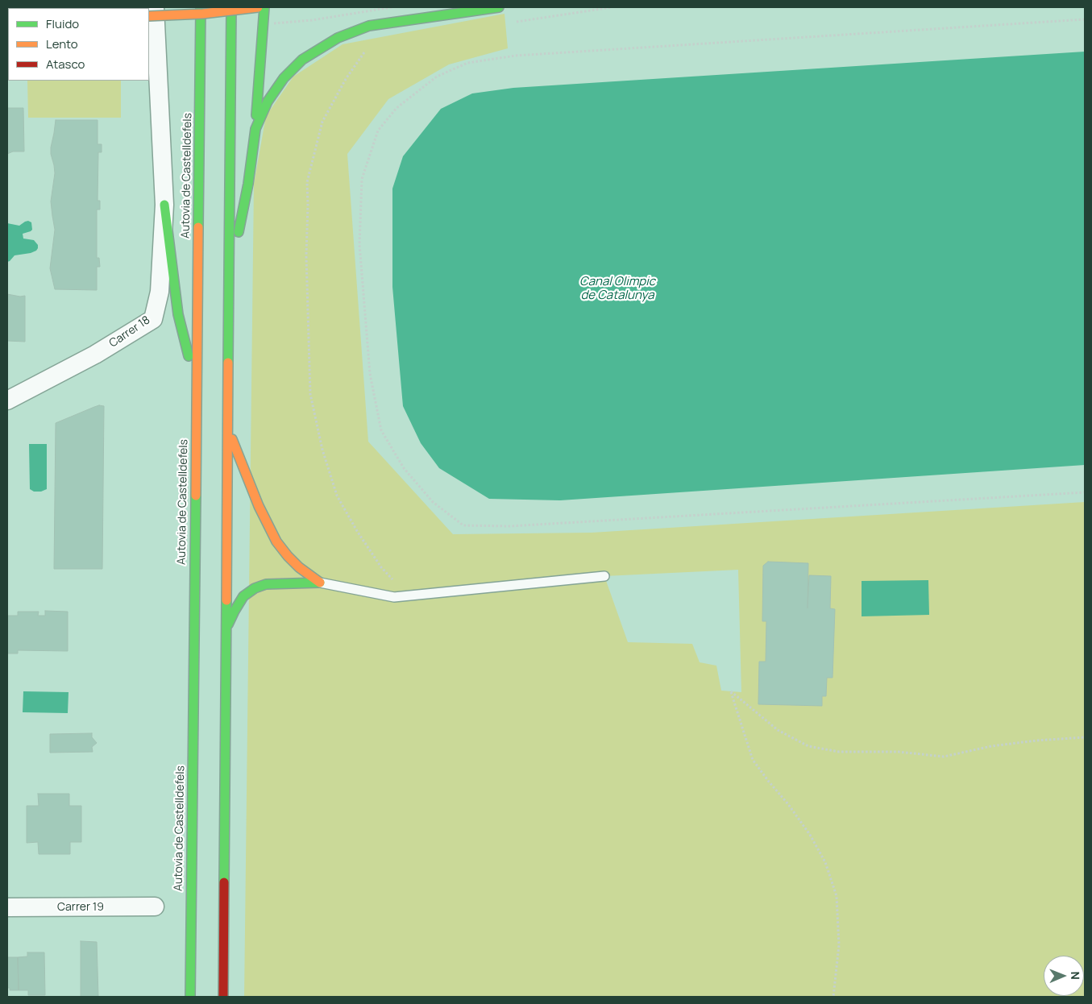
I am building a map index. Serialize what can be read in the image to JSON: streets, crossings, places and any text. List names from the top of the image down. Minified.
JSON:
{"streets":{"main road":["Autovia de Castelldefels"],"street":["Carrer 18","Carrer 19"]},"water":["Canal Olimpic de Catalunya"],"legend":["Fluido","Lento","Atasco"],"north":"right"}
